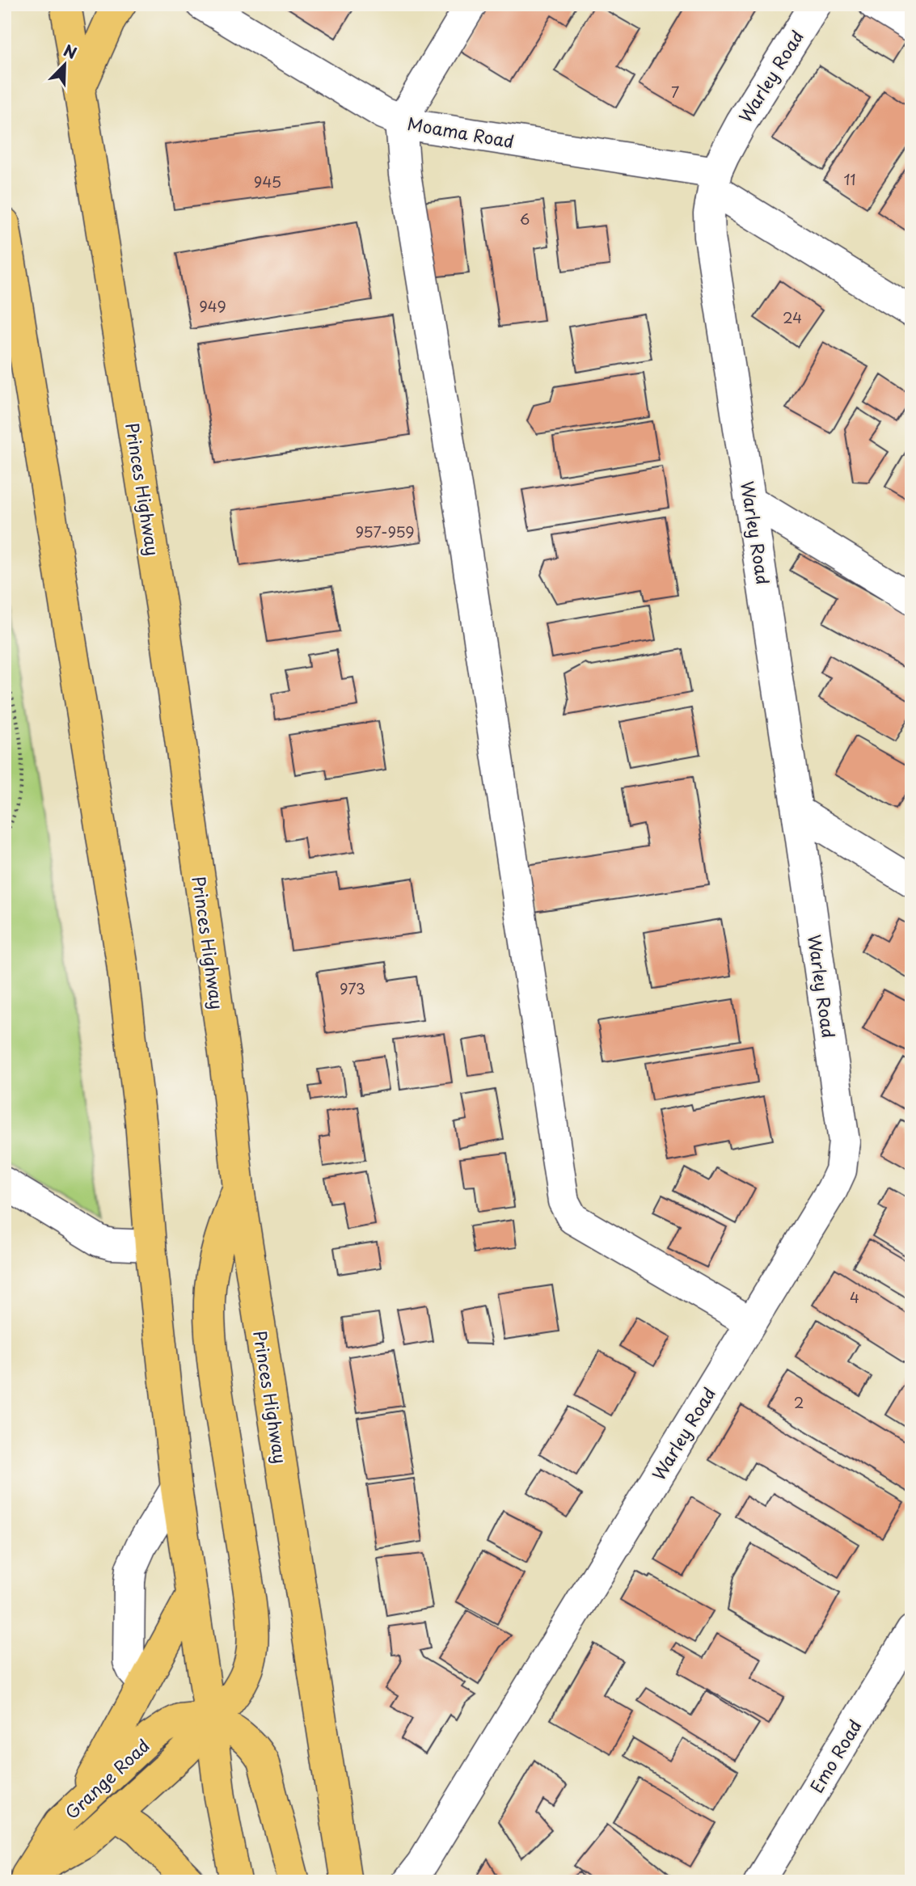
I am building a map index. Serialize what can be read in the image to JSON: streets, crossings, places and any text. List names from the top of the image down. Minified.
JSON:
{"streets":{"main road":["Princes Highway","Grange Road"],"street":["Warley Road","Moama Road","Emo Road"]},"crossings":[["Warley Road","Moama Road"]],"house_numbers":["7","11","945","6","949","24","957-959","973","4","2"],"north":"top right"}
